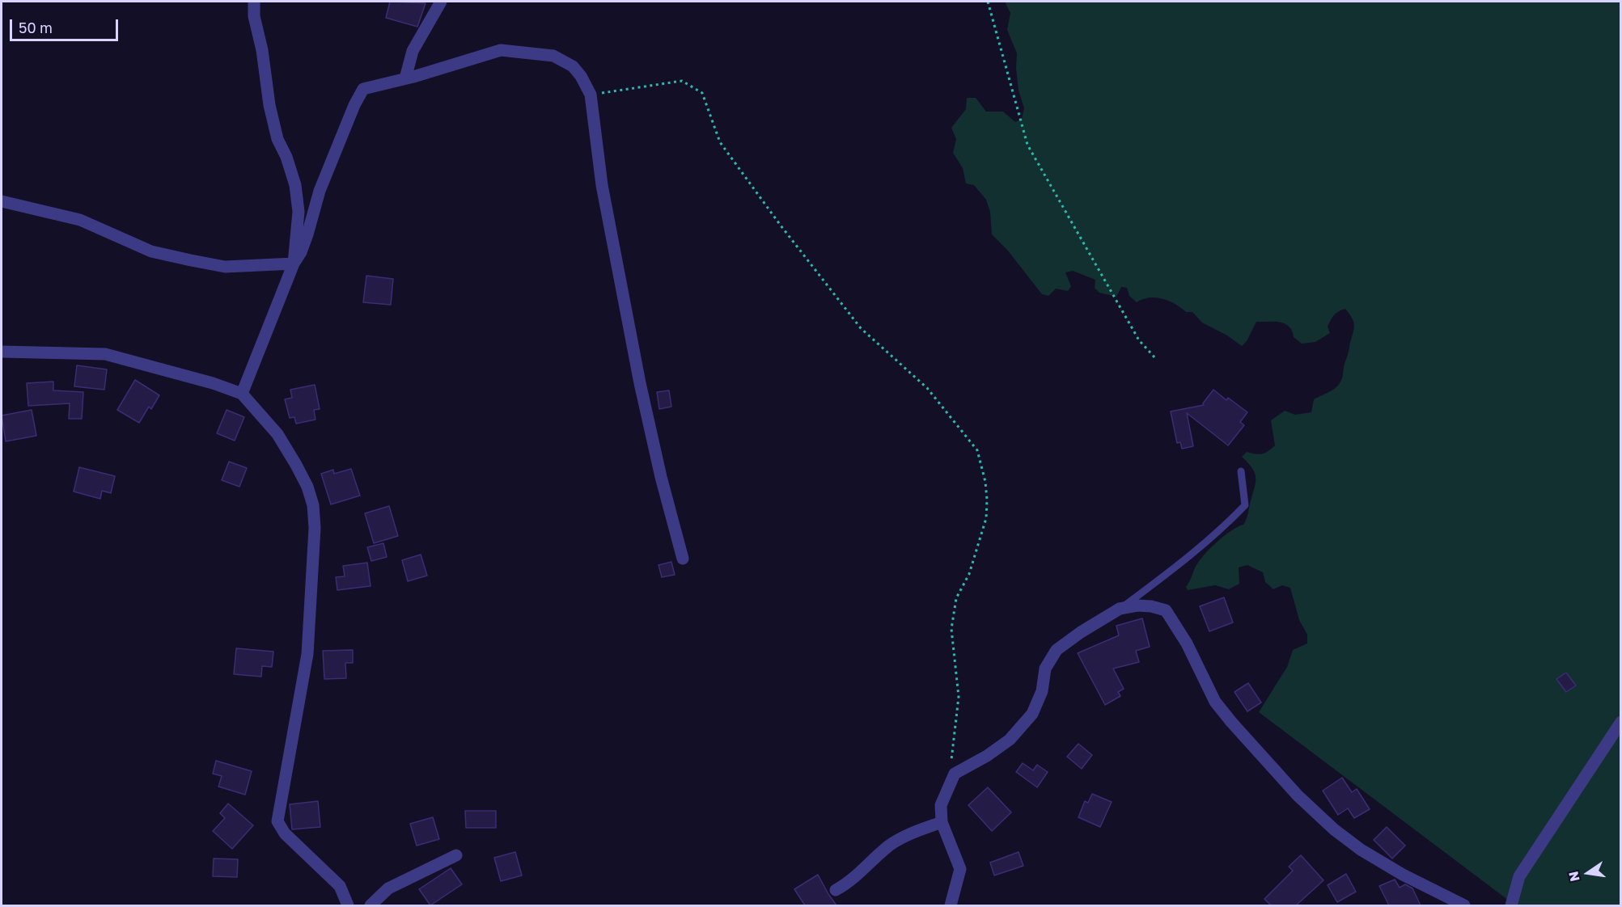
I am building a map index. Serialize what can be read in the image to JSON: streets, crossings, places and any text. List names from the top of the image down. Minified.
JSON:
{"scale_bar":"50 m","north":"left"}
